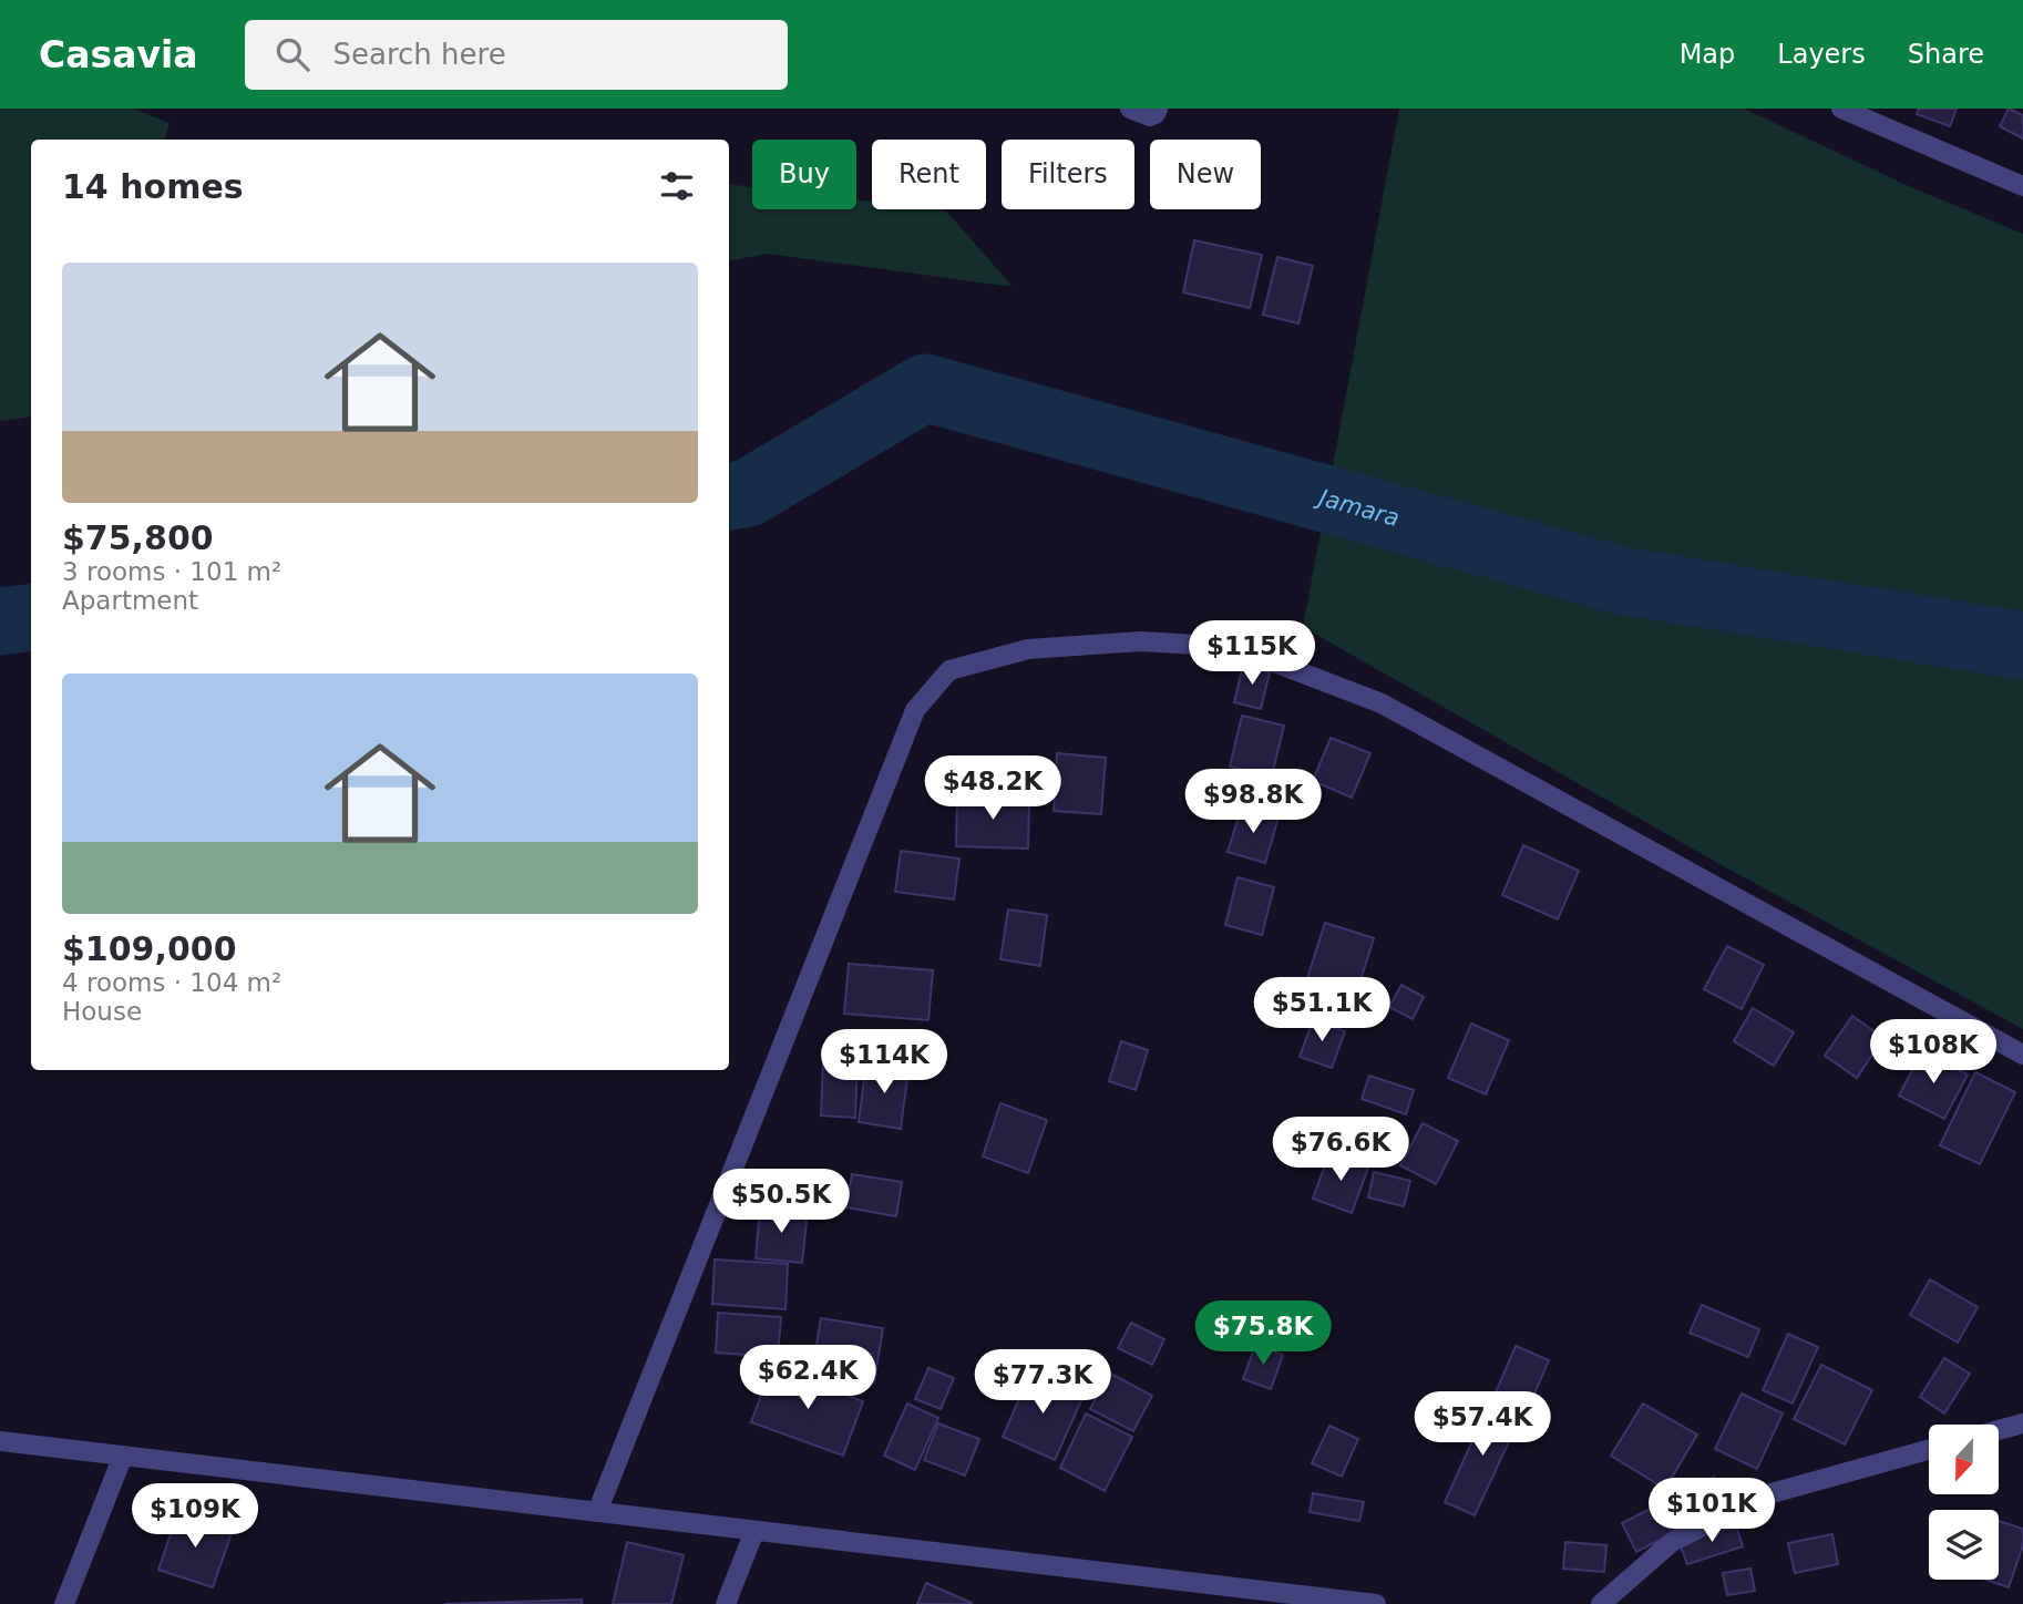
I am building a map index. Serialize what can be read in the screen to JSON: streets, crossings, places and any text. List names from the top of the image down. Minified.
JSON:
{"water":["Jamara"],"north":"bottom","page":{"header":"Casavia","search":"Search here","nav":["Map","Layers","Share"],"chip":["Buy","Rent","Filters","New"],"heading":"14 homes","list":[{"name":"$75,800","note":"3 rooms · 101 m² · Apartment"},{"name":"$109,000","note":"4 rooms · 104 m² · House"}],"price":["$115K","$48.2K","$98.8K","$51.1K","$108K","$114K","$76.6K","$50.5K","$75.8K","$62.4K","$77.3K","$57.4K","$101K","$109K"]}}
